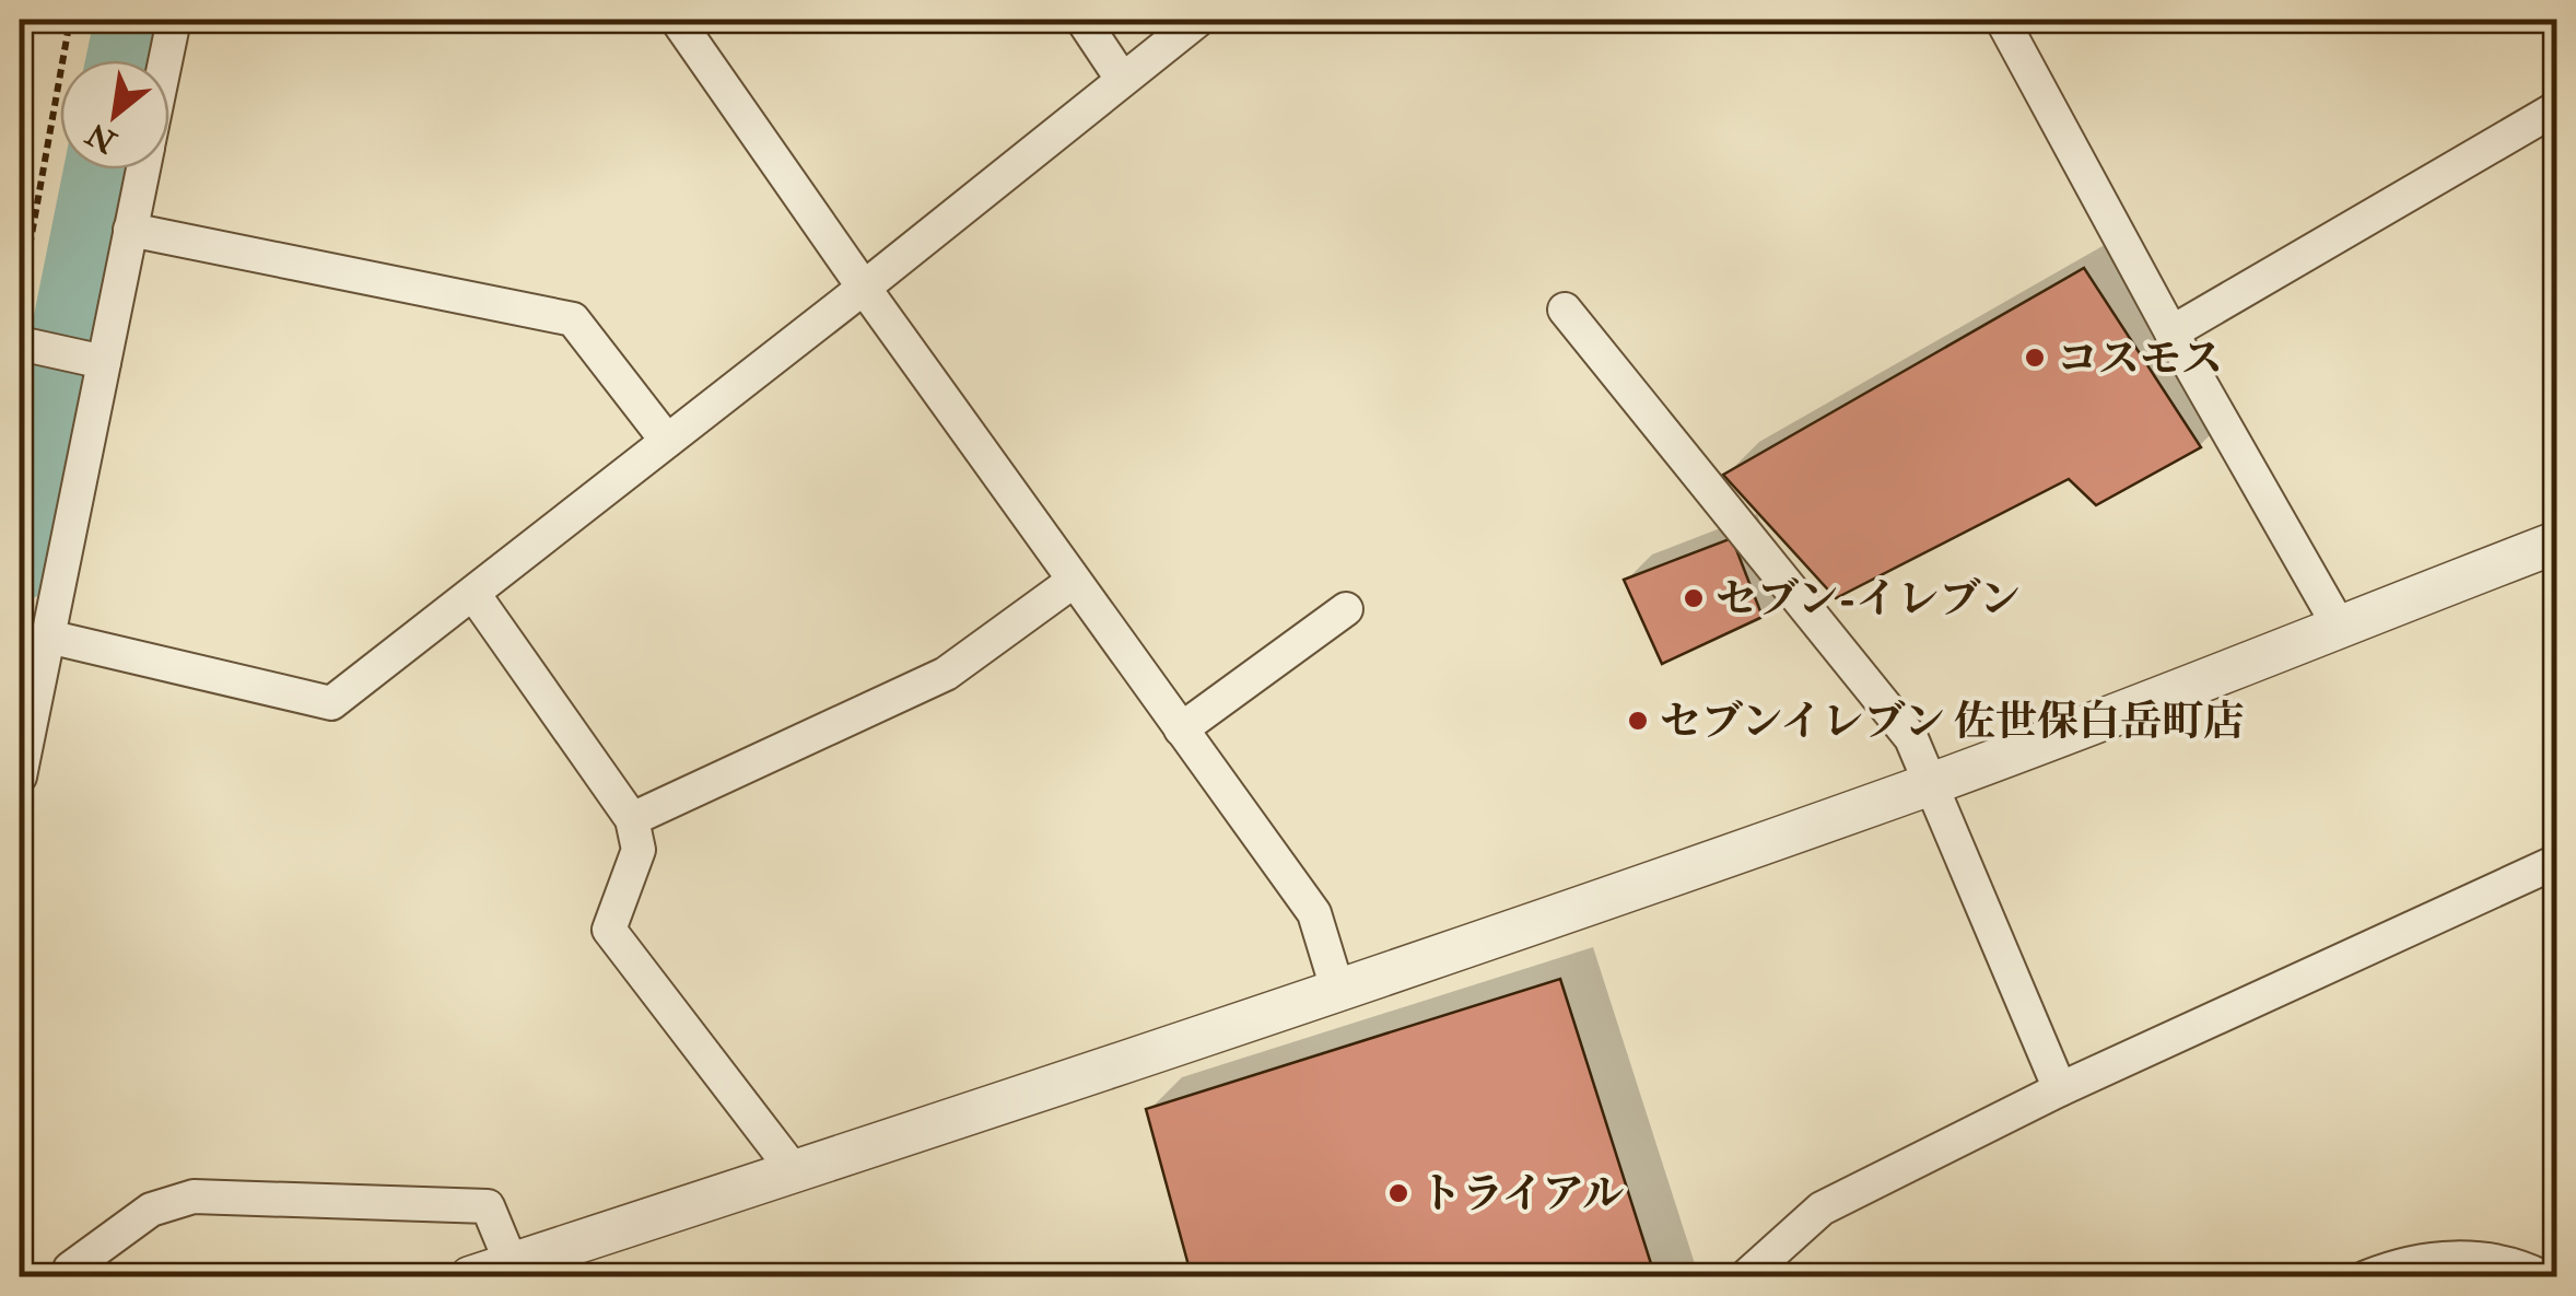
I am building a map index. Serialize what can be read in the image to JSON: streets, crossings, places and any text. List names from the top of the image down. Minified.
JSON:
{"places":["コスモス","セブン-イレブン","セブンイレブン 佐世保白岳町店","トライアル"],"north":"bottom left"}
